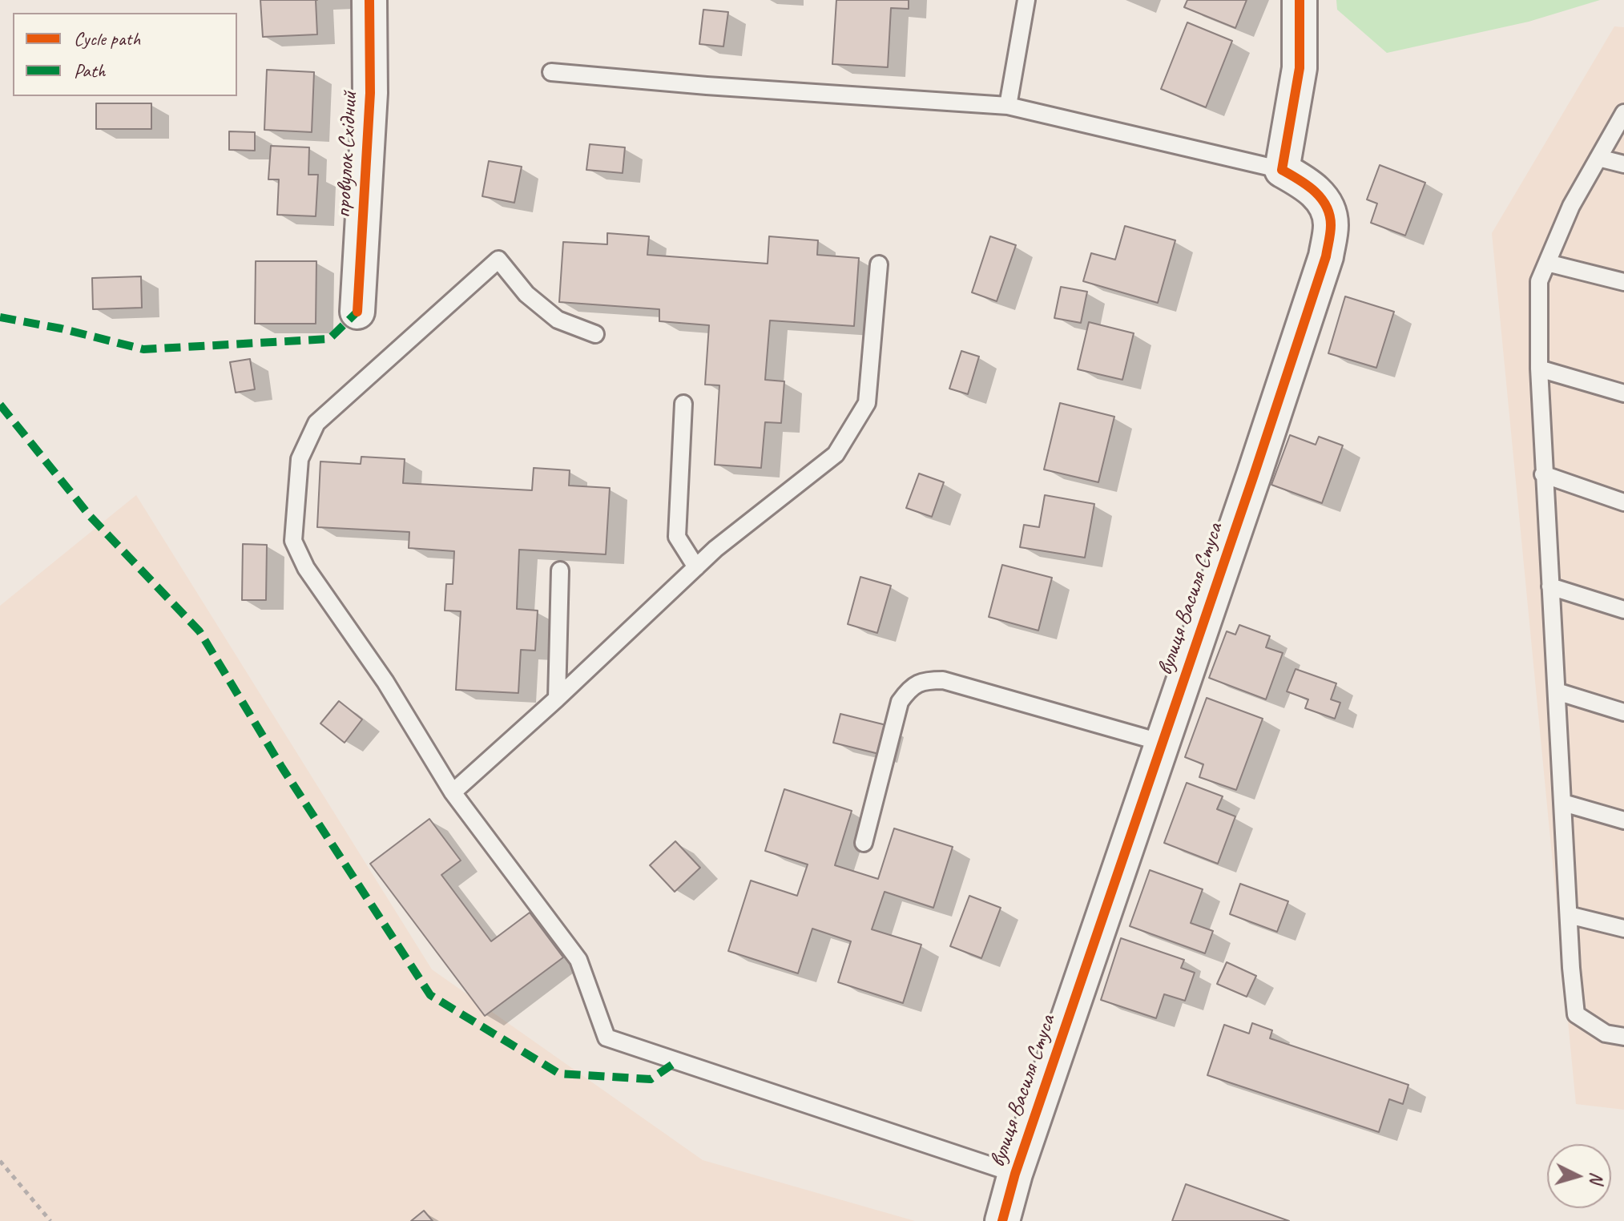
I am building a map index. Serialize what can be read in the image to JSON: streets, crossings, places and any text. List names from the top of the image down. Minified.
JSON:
{"streets":{"street":["провулок Східний","вулиця Василя Стуса"]},"legend":["Cycle path","Path"],"north":"right"}
